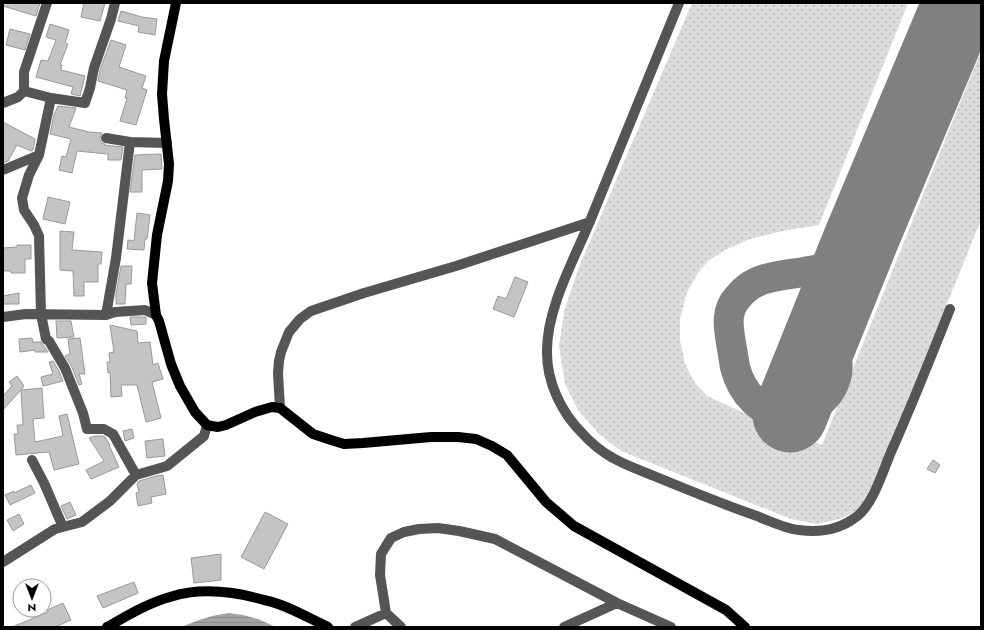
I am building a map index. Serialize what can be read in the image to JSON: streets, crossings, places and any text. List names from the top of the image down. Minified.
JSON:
{"north":"bottom"}
